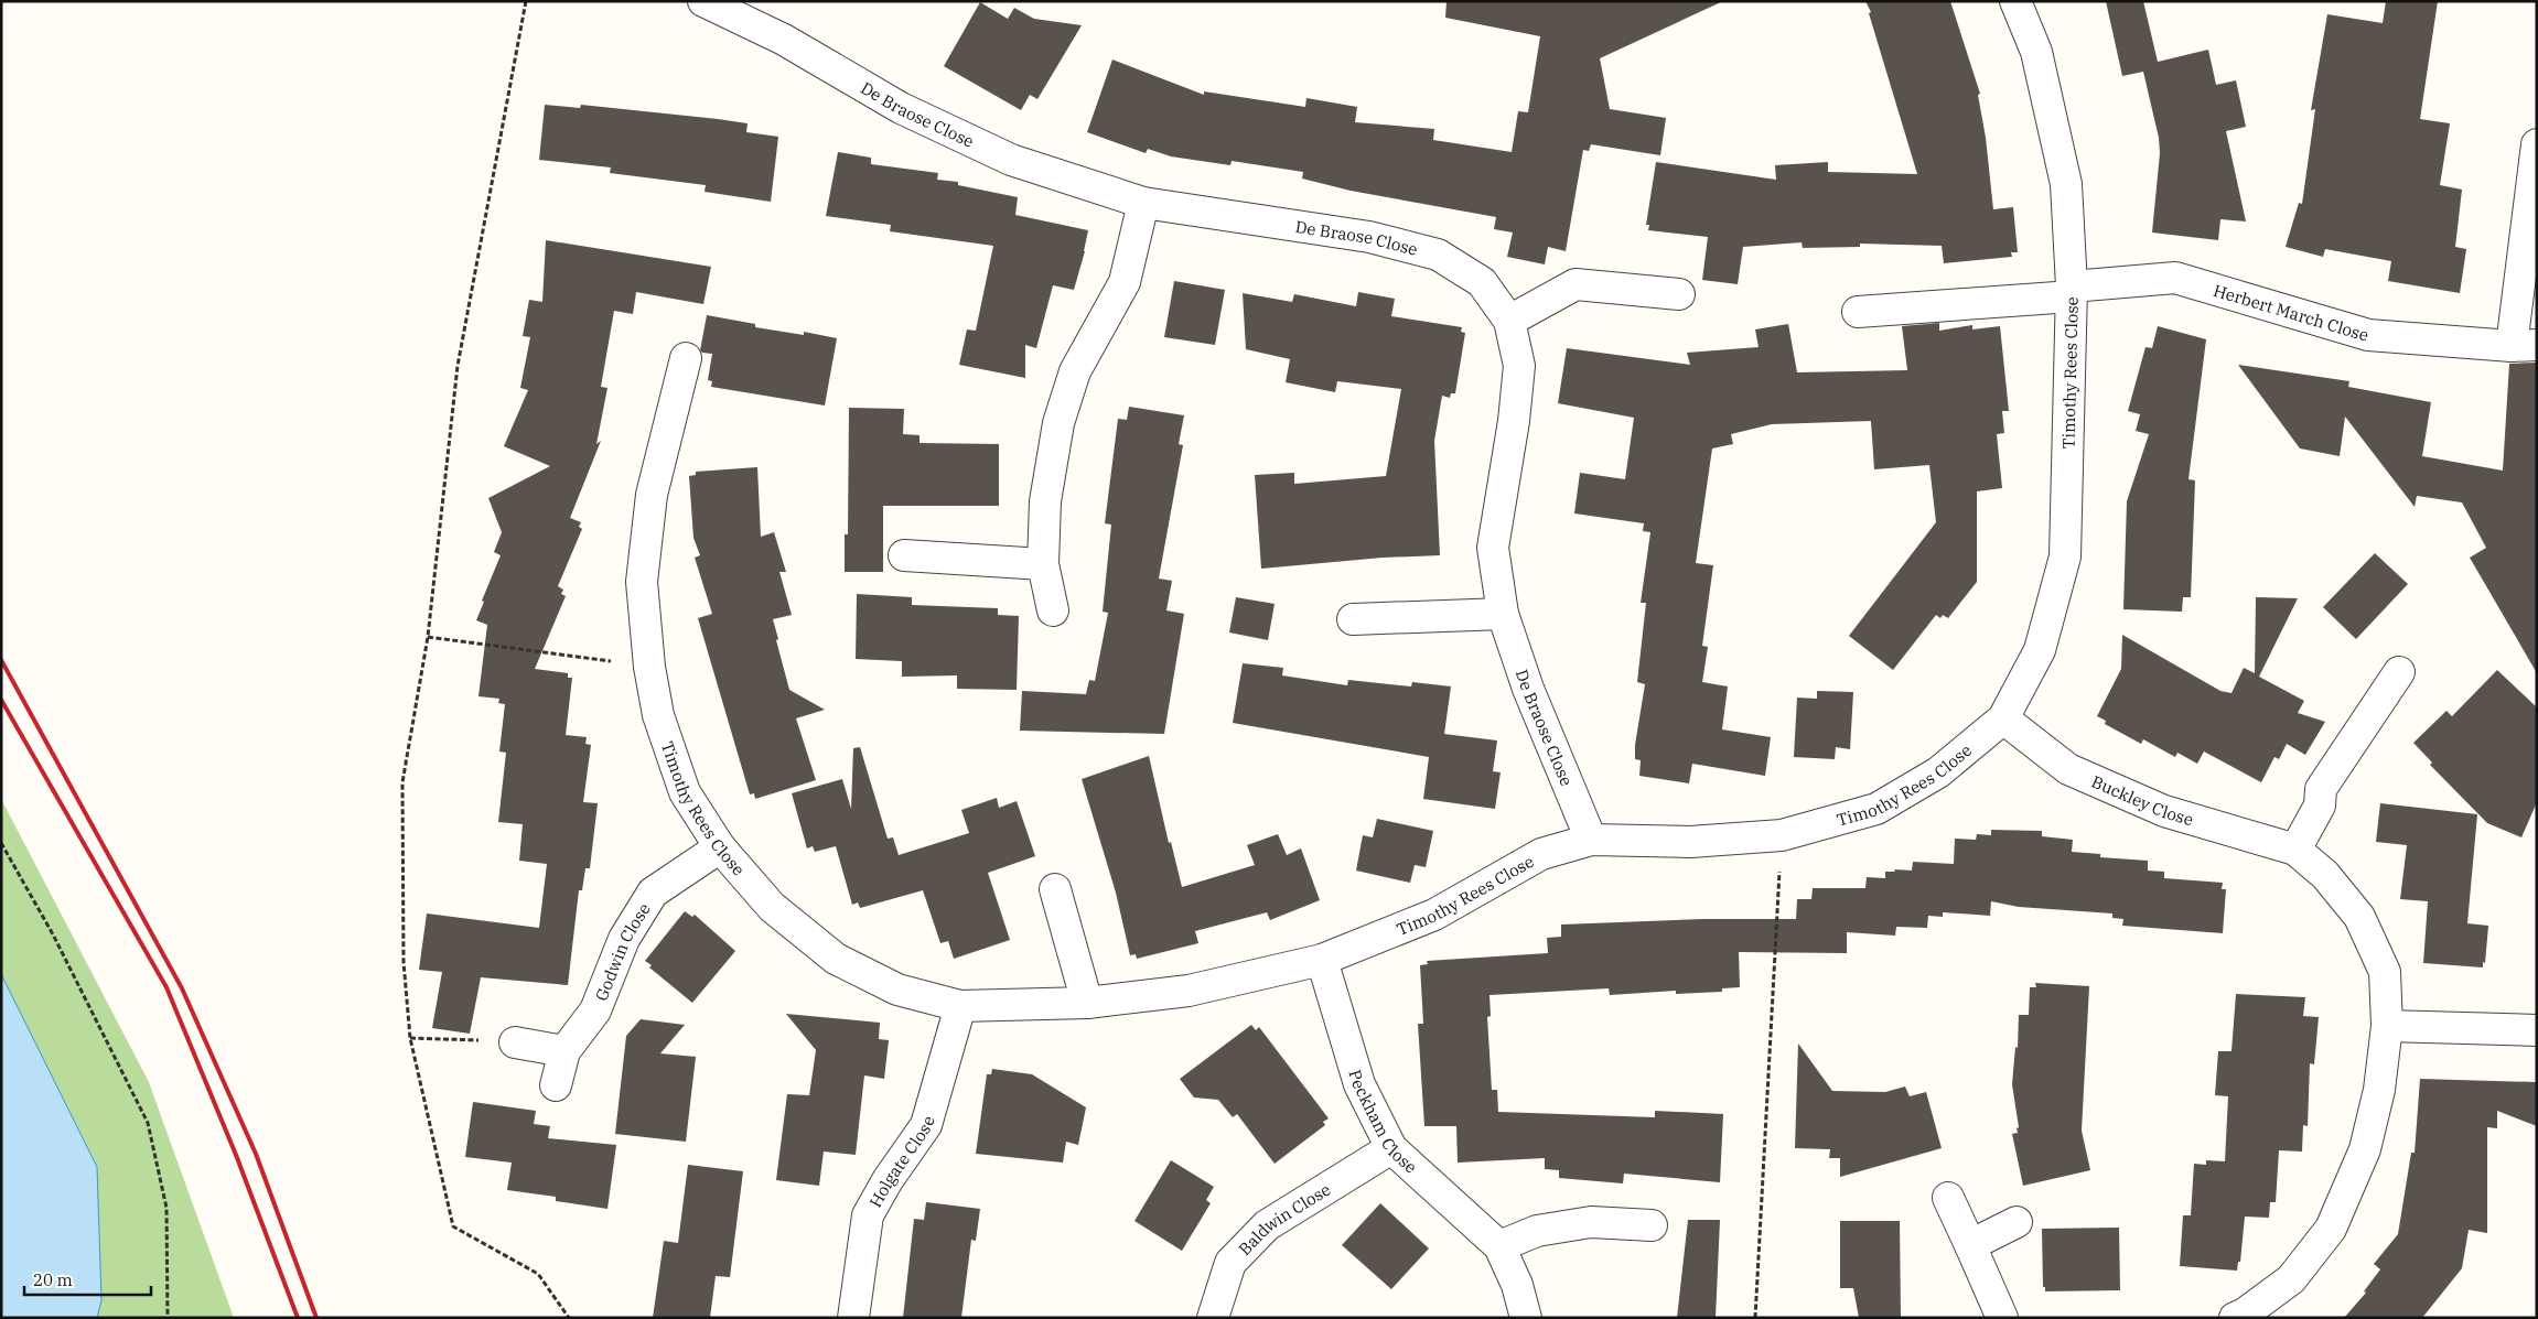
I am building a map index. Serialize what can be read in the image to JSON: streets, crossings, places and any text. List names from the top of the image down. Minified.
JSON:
{"streets":{"street":["De Braose Close","Herbert March Close","Timothy Rees Close","Buckley Close","Godwin Close","Peckham Close","Holgate Close","Baldwin Close"]},"crossings":[["De Braose Close","Timothy Rees Close"],["Herbert March Close","Timothy Rees Close"],["Timothy Rees Close","Buckley Close"],["Timothy Rees Close","Godwin Close"],["Timothy Rees Close","Peckham Close"],["Timothy Rees Close","Holgate Close"],["Peckham Close","Baldwin Close"]],"scale_bar":"20 m"}
